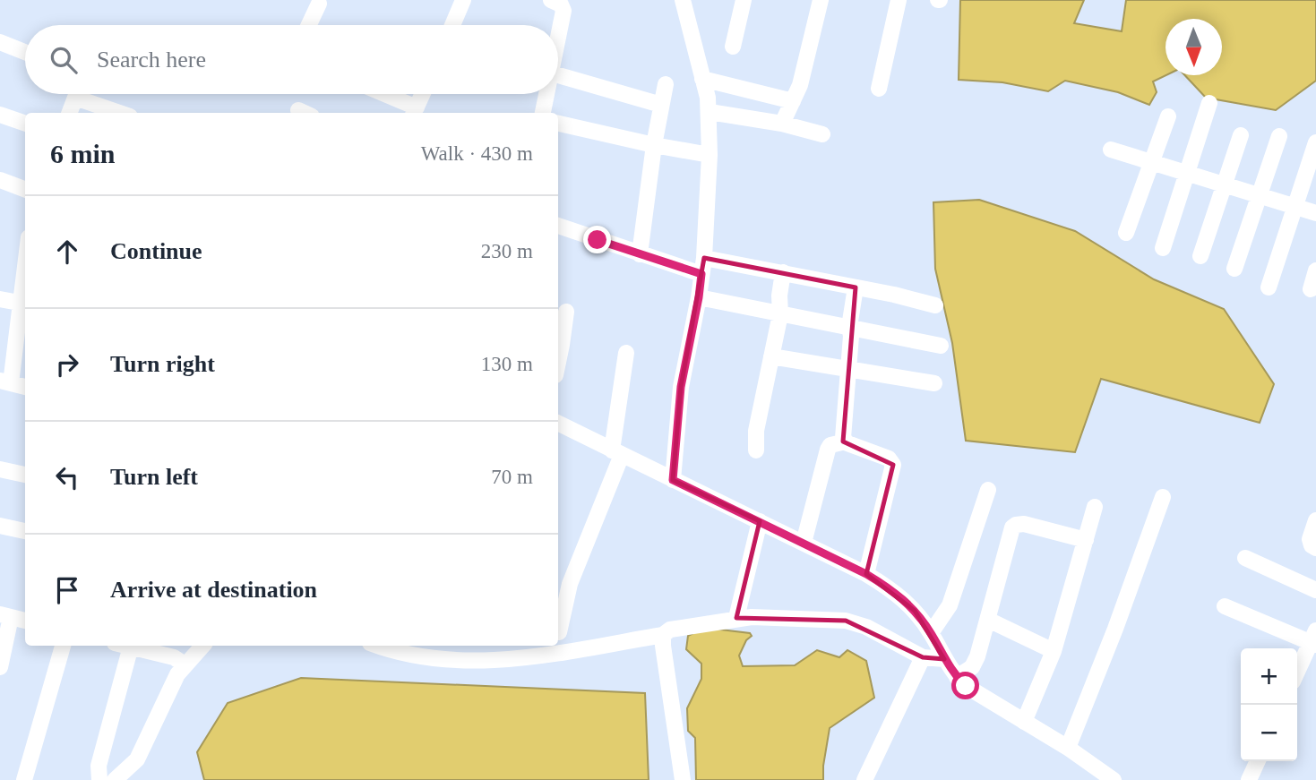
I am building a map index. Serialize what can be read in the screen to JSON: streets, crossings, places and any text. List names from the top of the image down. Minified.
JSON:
{"north":"bottom","page":{"search":"Search here","heading":["6 min","Walk · 430 m"],"list":[["Continue","230 m"],["Turn right","130 m"],["Turn left","70 m"],"Arrive at destination"],"map_buttons":["+","−"]}}
